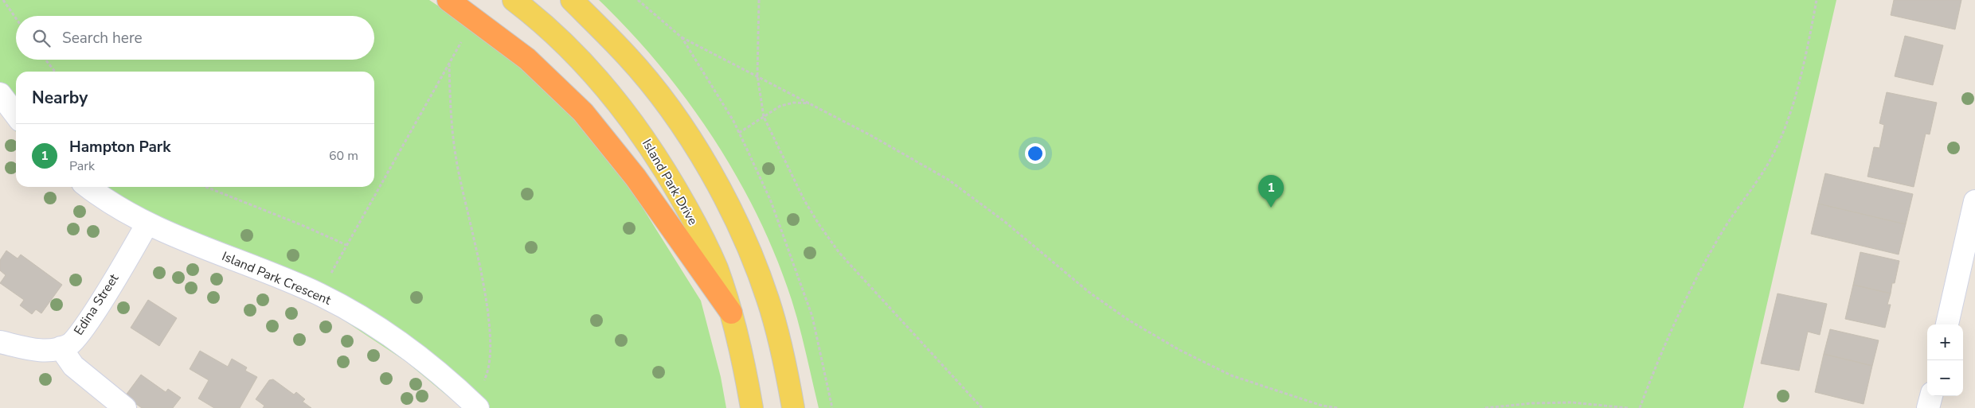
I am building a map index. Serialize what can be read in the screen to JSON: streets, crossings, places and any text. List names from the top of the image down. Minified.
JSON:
{"streets":{"main road":["Island Park Drive"],"street":["Island Park Crescent","Edina Street"]},"crossings":[["Island Park Crescent","Edina Street"]],"page":{"search":"Search here","heading":"Nearby","list":[{"mark":"1","name":"Hampton Park","note":"Park","value":"60 m"}],"pins":"1","map_buttons":["+","−"]}}
